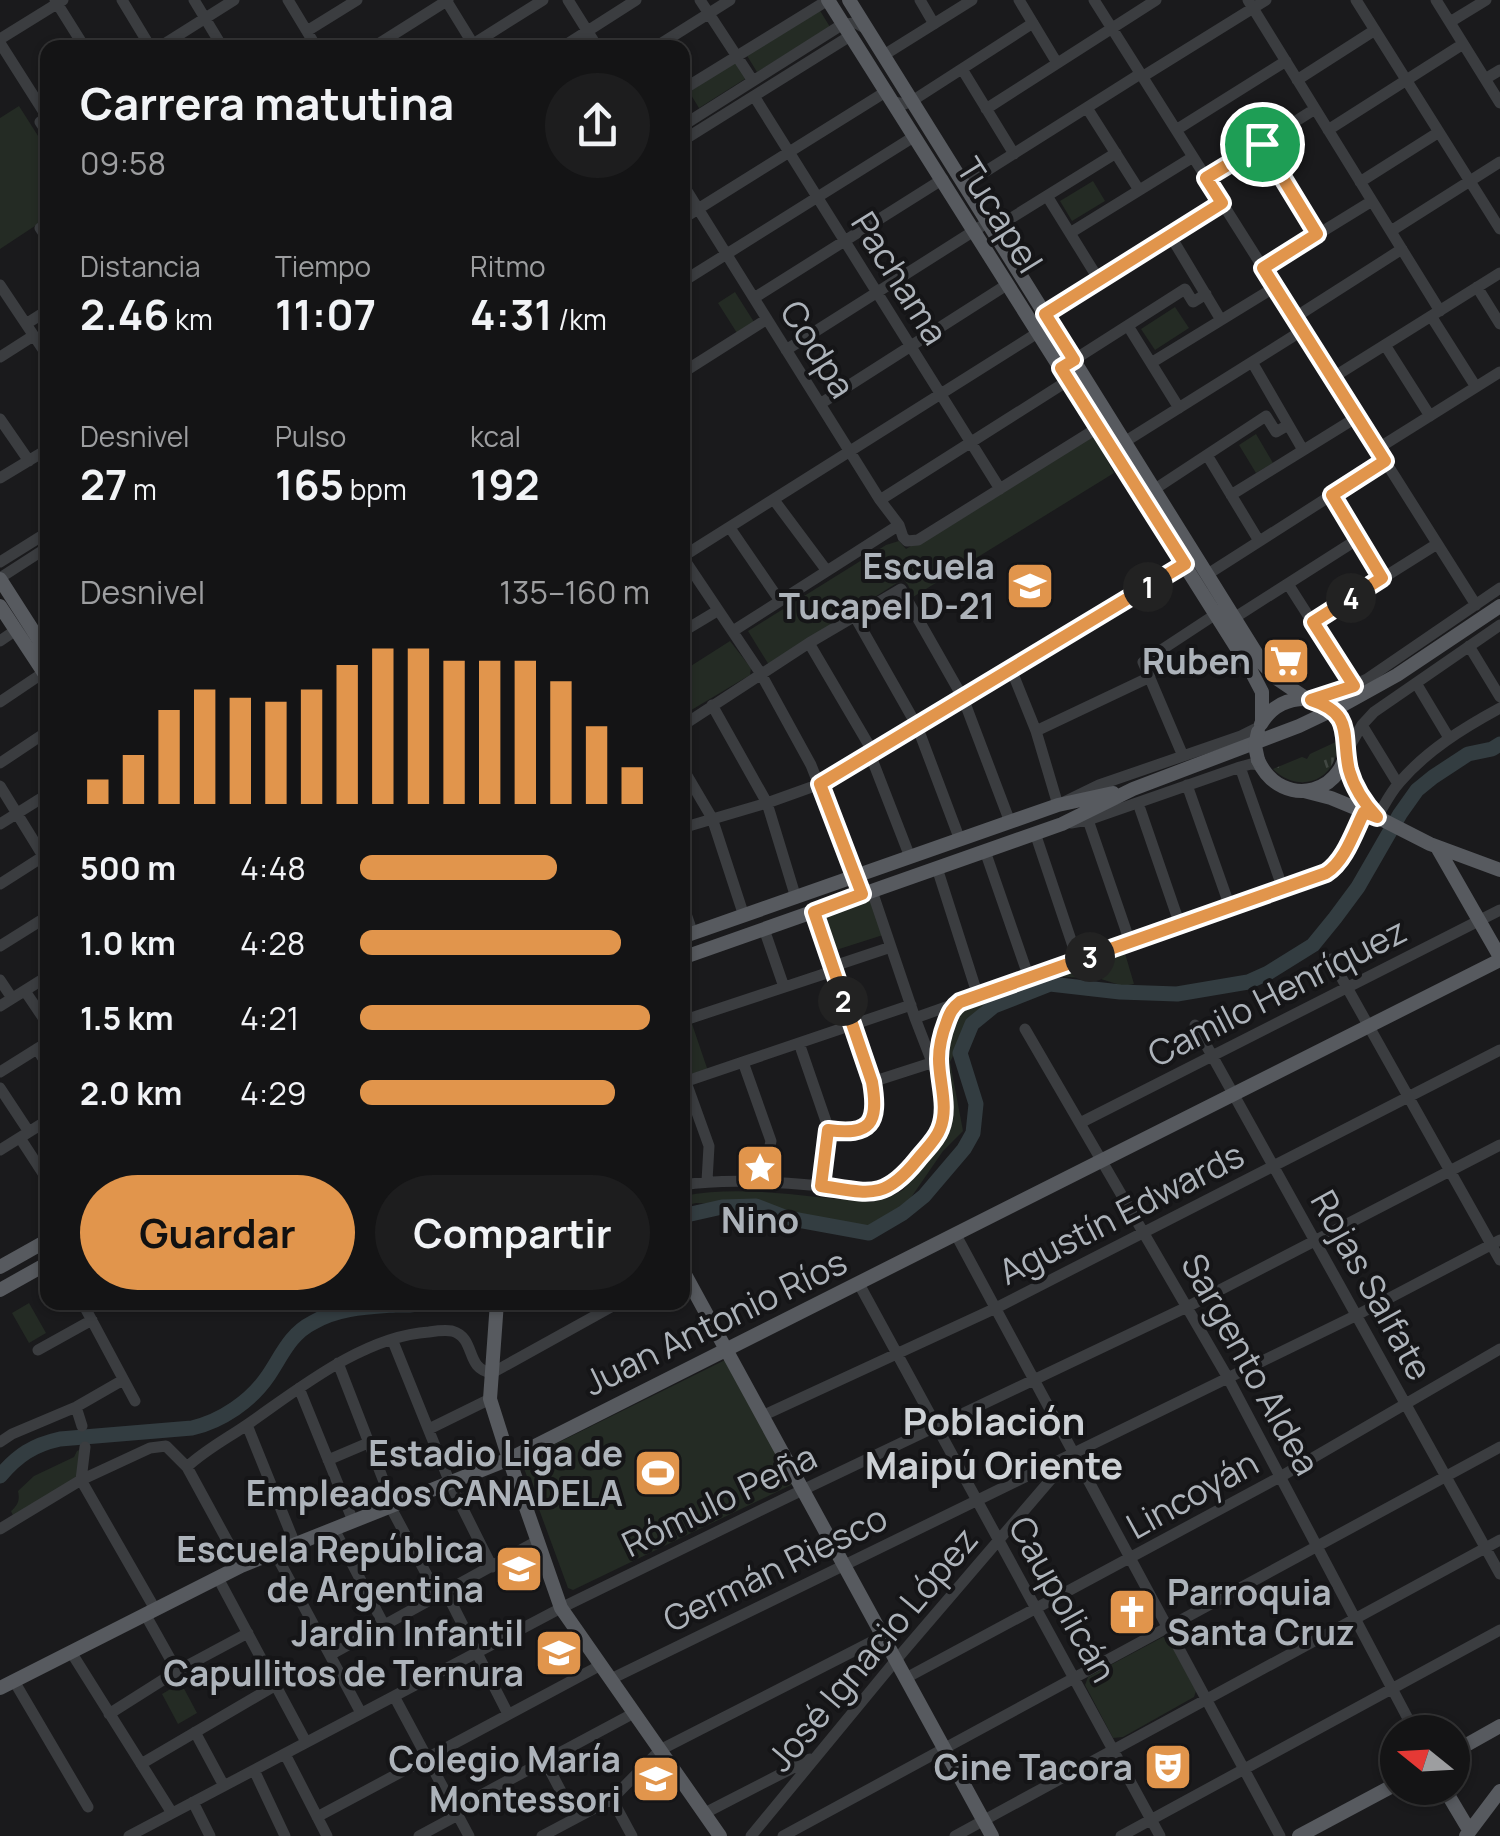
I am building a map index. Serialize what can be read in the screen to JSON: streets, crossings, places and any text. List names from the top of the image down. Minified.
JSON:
{"streets":{"main road":["Tucapel","Juan Antonio Ríos"],"street":["Pachama","Codpa","Camilo Henríquez","Agustín Edwards","Rojas Salfate","Sargento Aldea","Lincoyán","Rómulo Peña","Germán Riesco","Caupolicán","José Ignacio López"]},"crossings":[["Pachama","Codpa"],["Camilo Henríquez","Rojas Salfate"],["Camilo Henríquez","Sargento Aldea"],["Agustín Edwards","Rojas Salfate"],["Agustín Edwards","Sargento Aldea"],["Agustín Edwards","Caupolicán"],["Rojas Salfate","Juan Antonio Ríos"],["Rojas Salfate","Lincoyán"],["Rojas Salfate","Rómulo Peña"],["Rojas Salfate","Germán Riesco"],["Juan Antonio Ríos","Sargento Aldea"],["Juan Antonio Ríos","Caupolicán"],["Sargento Aldea","Lincoyán"],["Sargento Aldea","Rómulo Peña"],["Sargento Aldea","Germán Riesco"],["Lincoyán","Caupolicán"],["Rómulo Peña","Caupolicán"],["Germán Riesco","Caupolicán"],["Germán Riesco","José Ignacio López"],["Caupolicán","José Ignacio López"]],"districts":["Población Maipú Oriente"],"places":{"school or university":["Escuela Tucapel D-21","Escuela República de Argentina","Jardin Infantil Capullitos de Ternura","Colegio María Montessori"],"supermarket":["Ruben"],"place":["Nino"],"sports":["Estadio Liga de Empleados CANADELA"],"church":["Parroquia Santa Cruz"],"theatre":["Cine Tacora"]},"north":"left","page":{"heading":["Carrera matutina","09:58"],"stats":[["Distancia","2.46 km"],["Tiempo","11:07"],["Ritmo","4:31 /km"],["Desnivel","27 m"],["Pulso","165 bpm"],["kcal","192"]],"chart":["Desnivel","135–160 m"],"pins":["1","4","3","2"],"list":[{"name":"500 m","note":"4:48"},{"name":"1.0 km","note":"4:28"},{"name":"1.5 km","note":"4:21"},{"name":"2.0 km","note":"4:29"}],"buttons":["Guardar","Compartir"]}}
